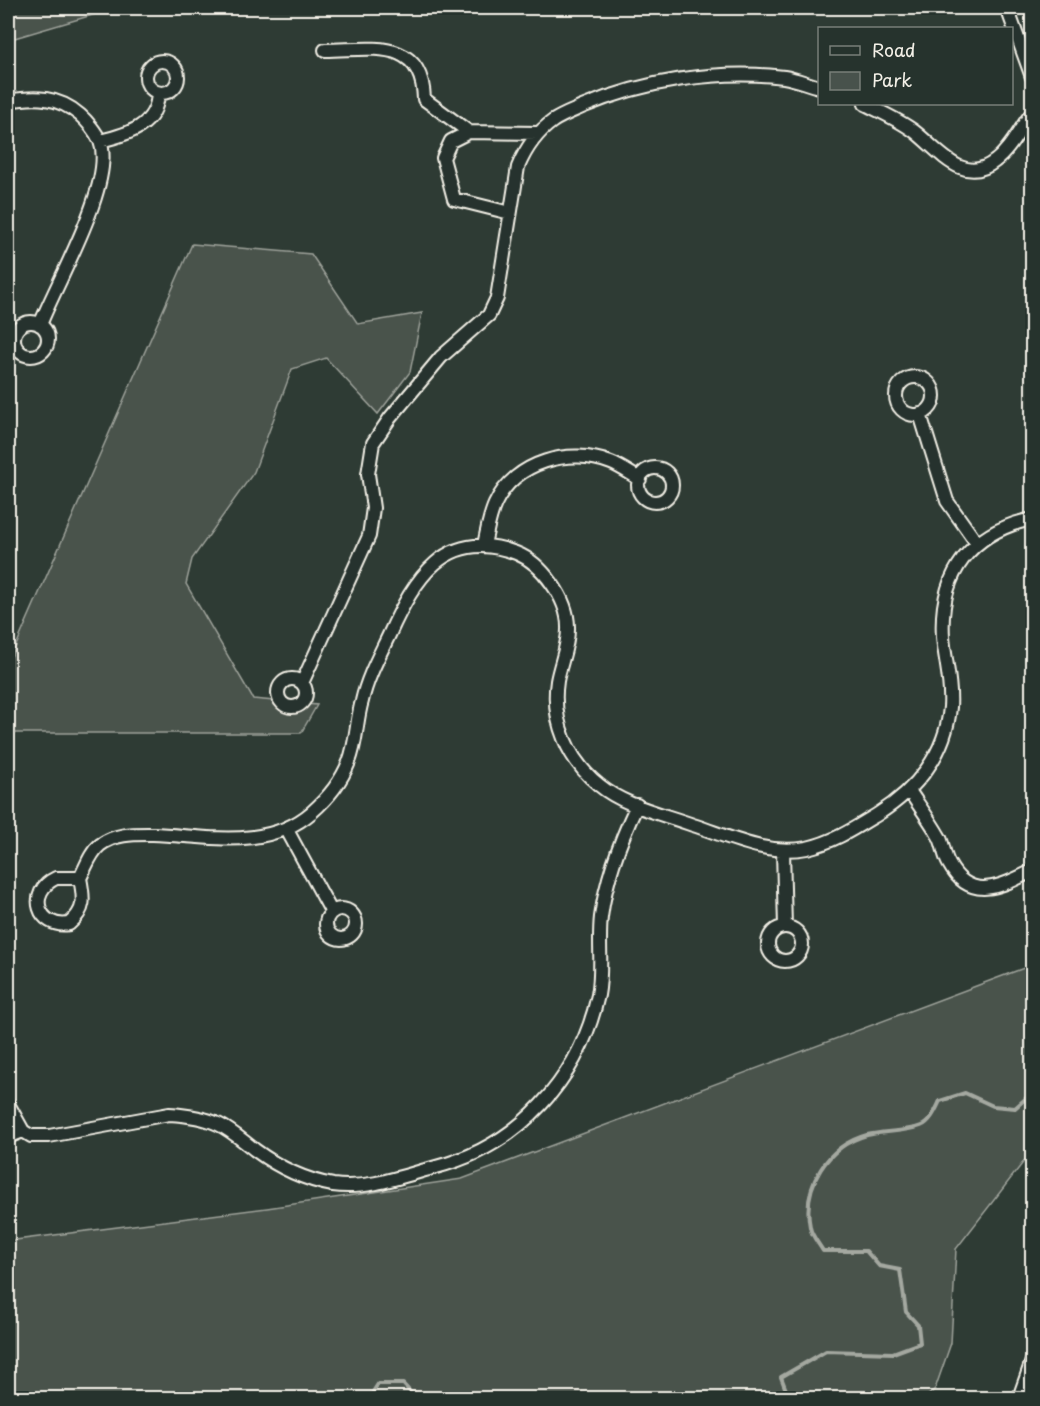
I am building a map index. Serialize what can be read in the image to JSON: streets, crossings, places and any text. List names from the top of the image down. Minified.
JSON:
{"legend":["Road","Park"]}
